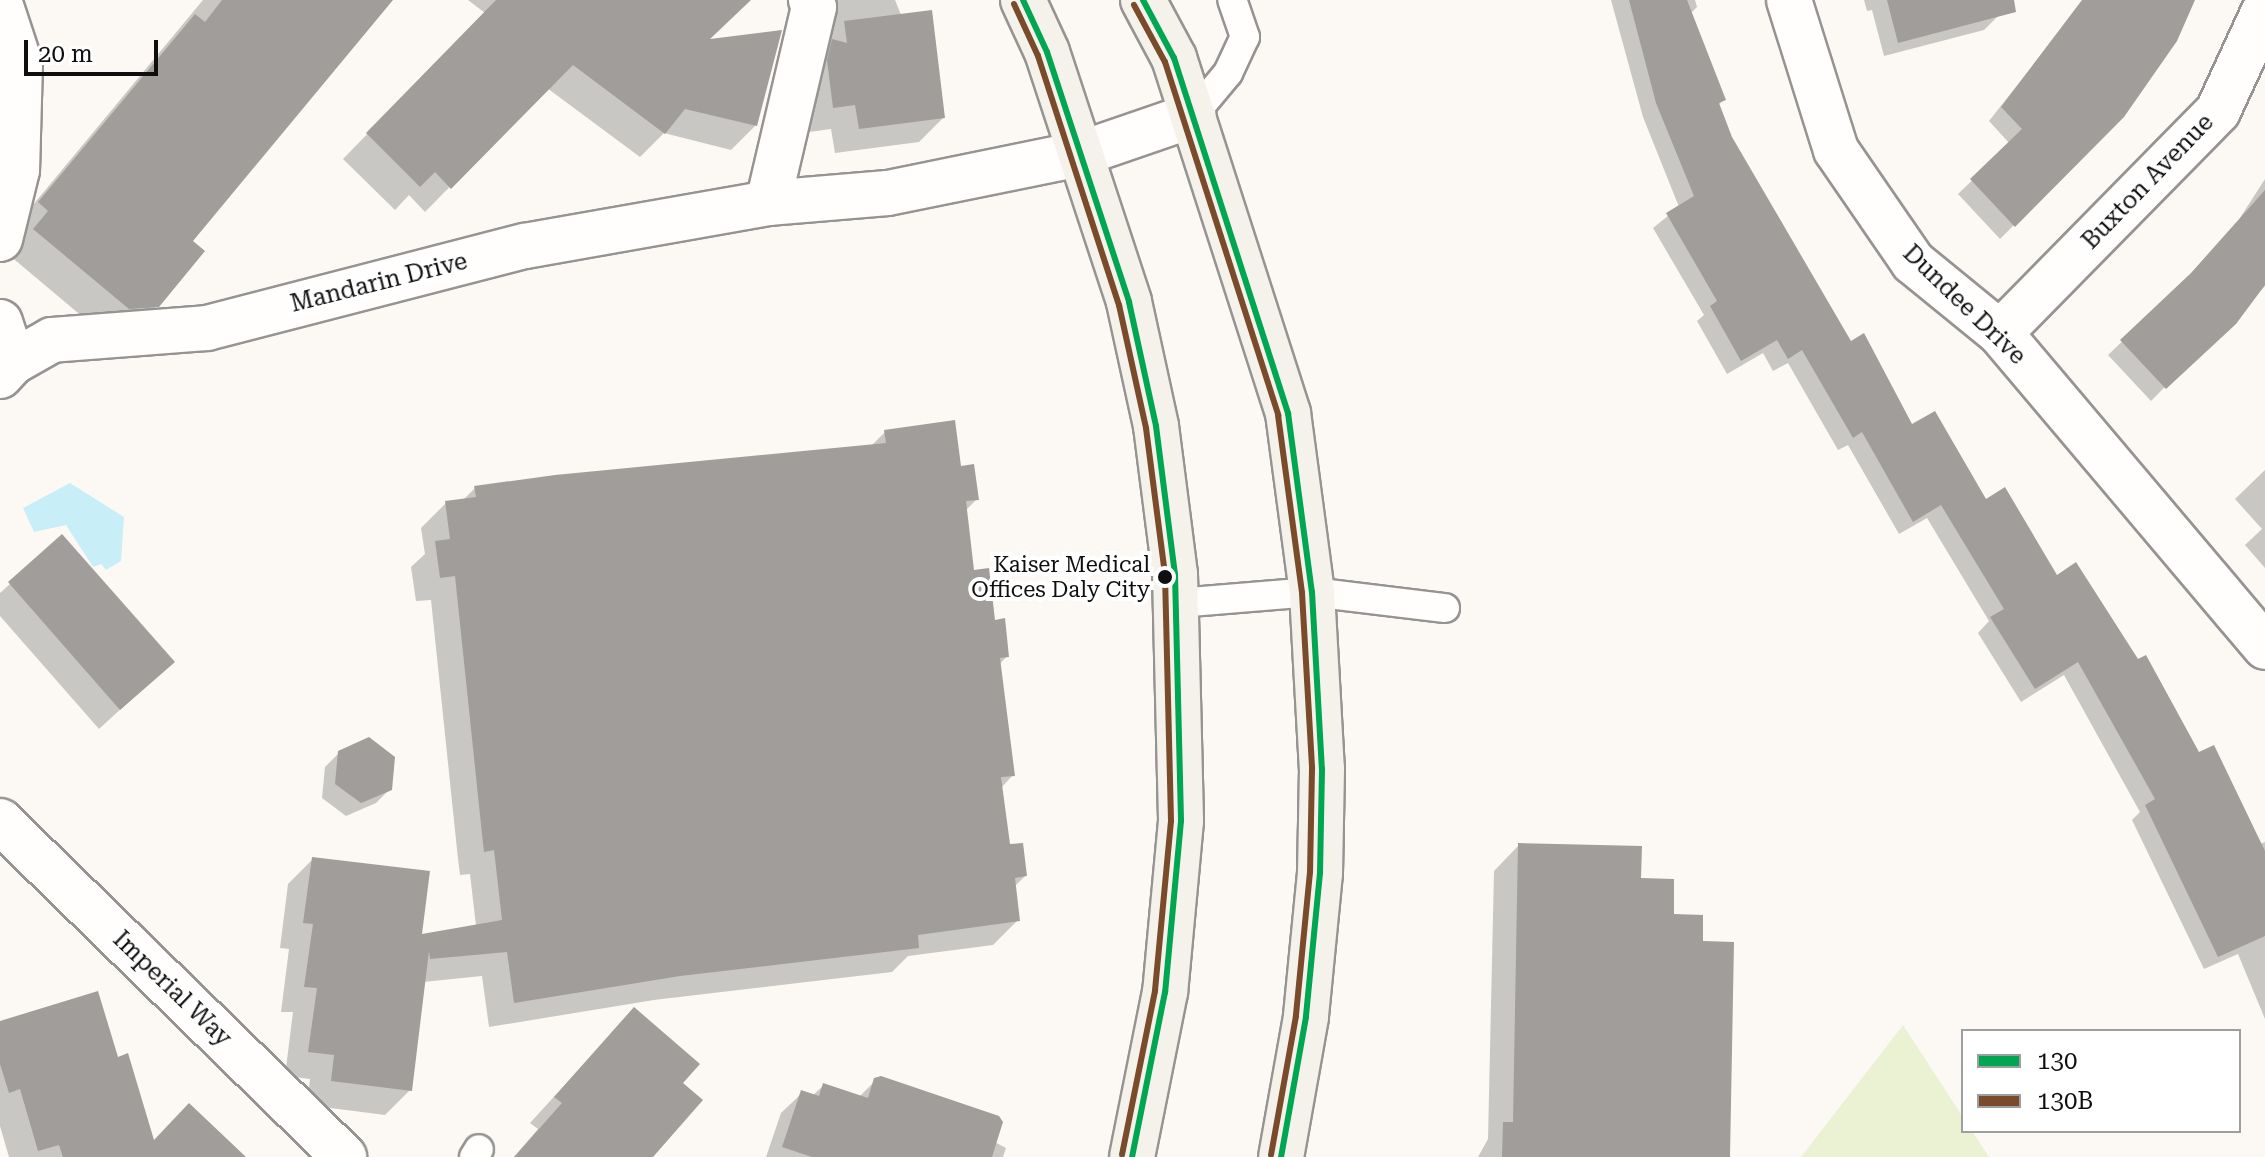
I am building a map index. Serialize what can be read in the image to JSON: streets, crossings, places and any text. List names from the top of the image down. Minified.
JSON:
{"streets":{"street":["Buxton Avenue","Mandarin Drive","Dundee Drive","Imperial Way"]},"crossings":[["Buxton Avenue","Dundee Drive"]],"places":["Kaiser Medical Offices Daly City"],"lines":["transit line 130","transit line 130B"],"legend":["130","130B"],"scale_bar":"20 m"}
